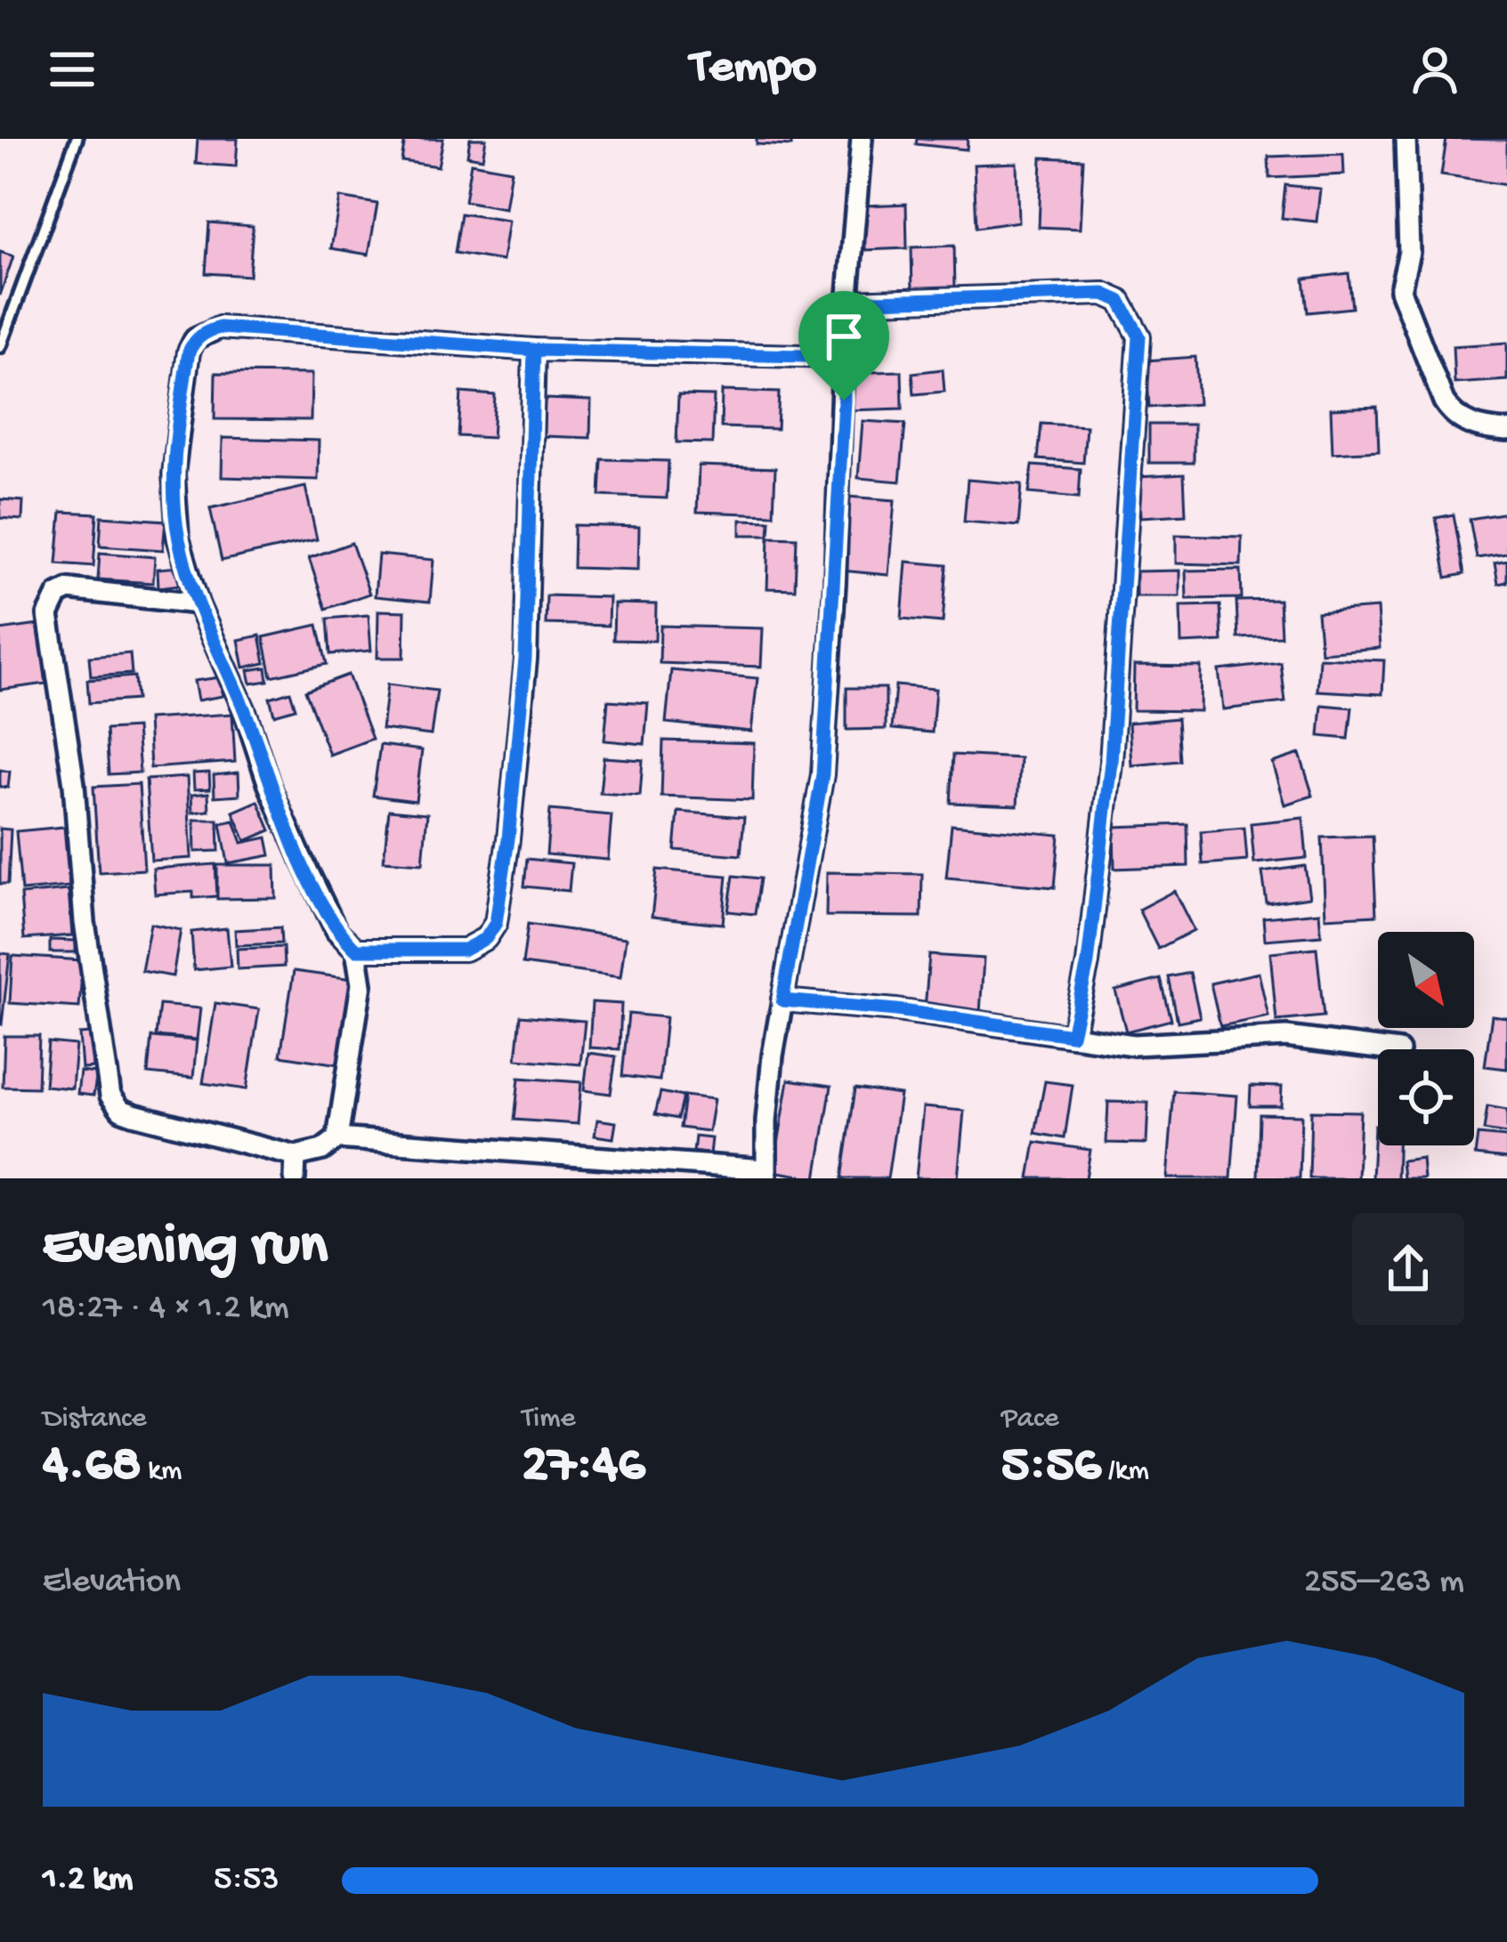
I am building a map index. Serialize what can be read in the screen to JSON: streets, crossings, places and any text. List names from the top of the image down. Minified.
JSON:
{"north":"bottom right","page":{"header":"Tempo","heading":["Evening run","18:27 · 4 × 1.2 km"],"stats":[["Distance","4.68 km"],["Time","27:46"],["Pace","5:56 /km"]],"chart":["Elevation","255–263 m"],"list":[{"name":"1.2 km","note":"5:53"}]}}
